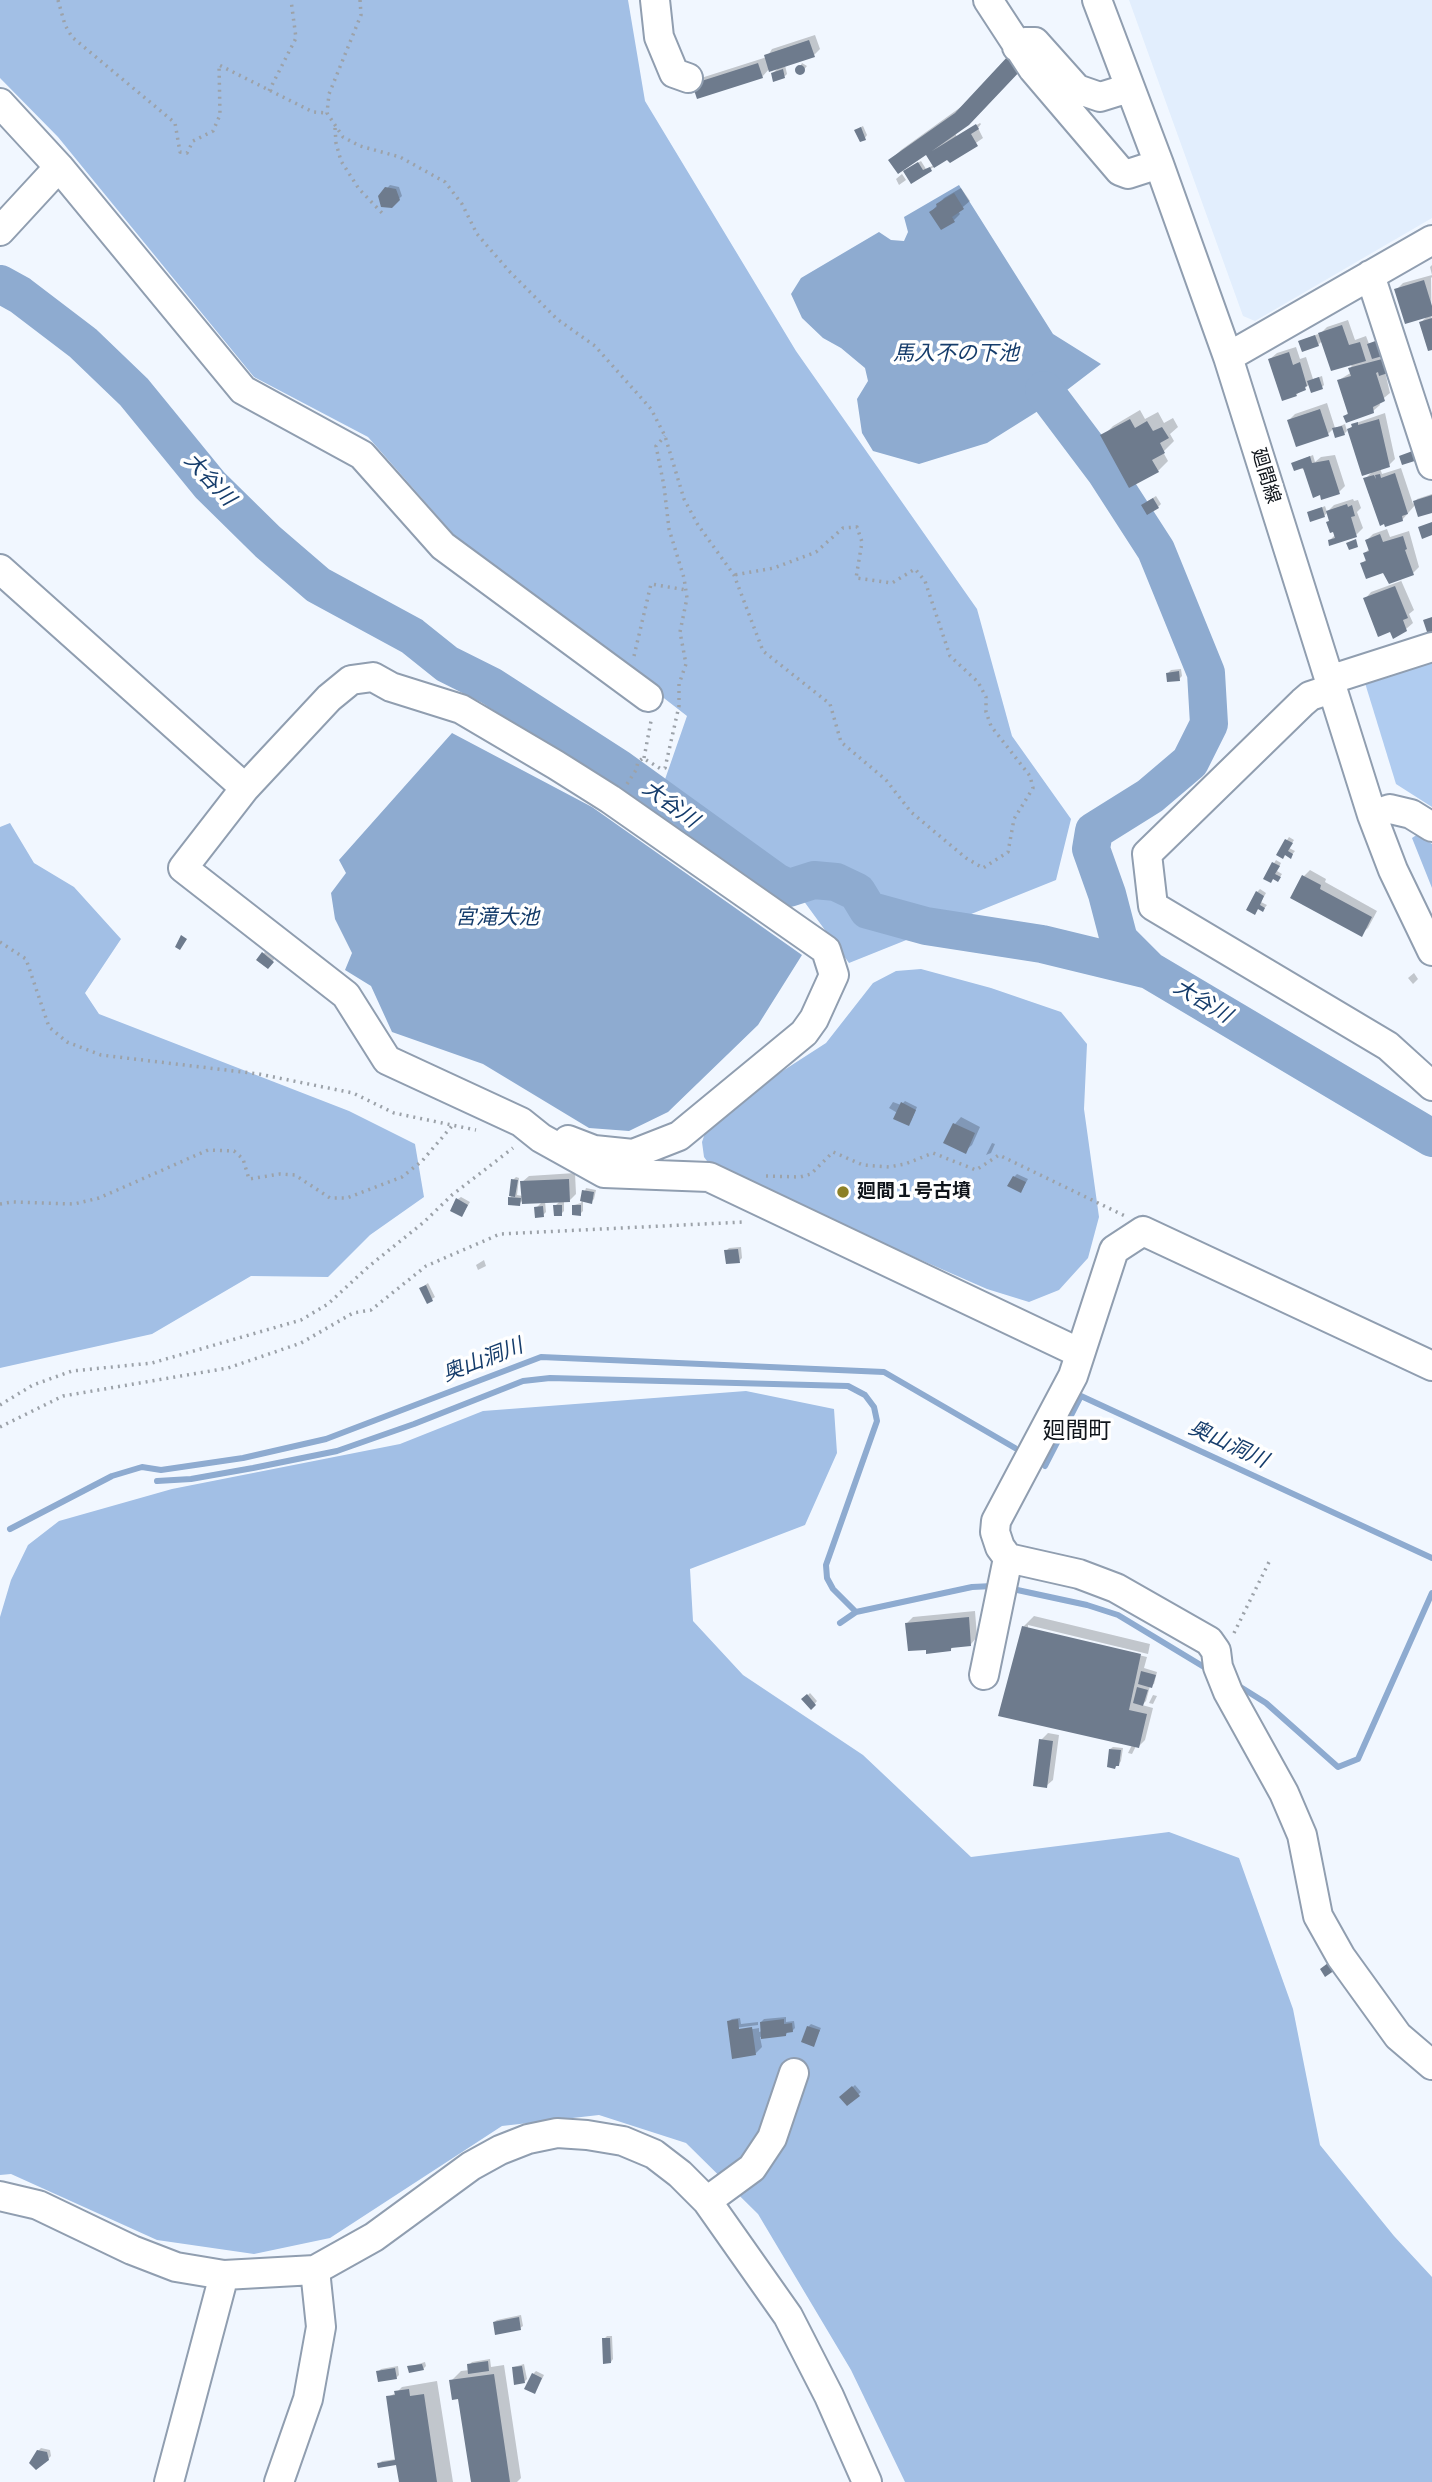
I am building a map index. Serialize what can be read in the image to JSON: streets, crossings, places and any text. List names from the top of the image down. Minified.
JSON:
{"streets":{"street":["廻間線"]},"districts":["廻間町"],"water":["馬入不の下池","大谷川","宮滝大池","奥山洞川"],"places":["廻間１号古墳"]}
